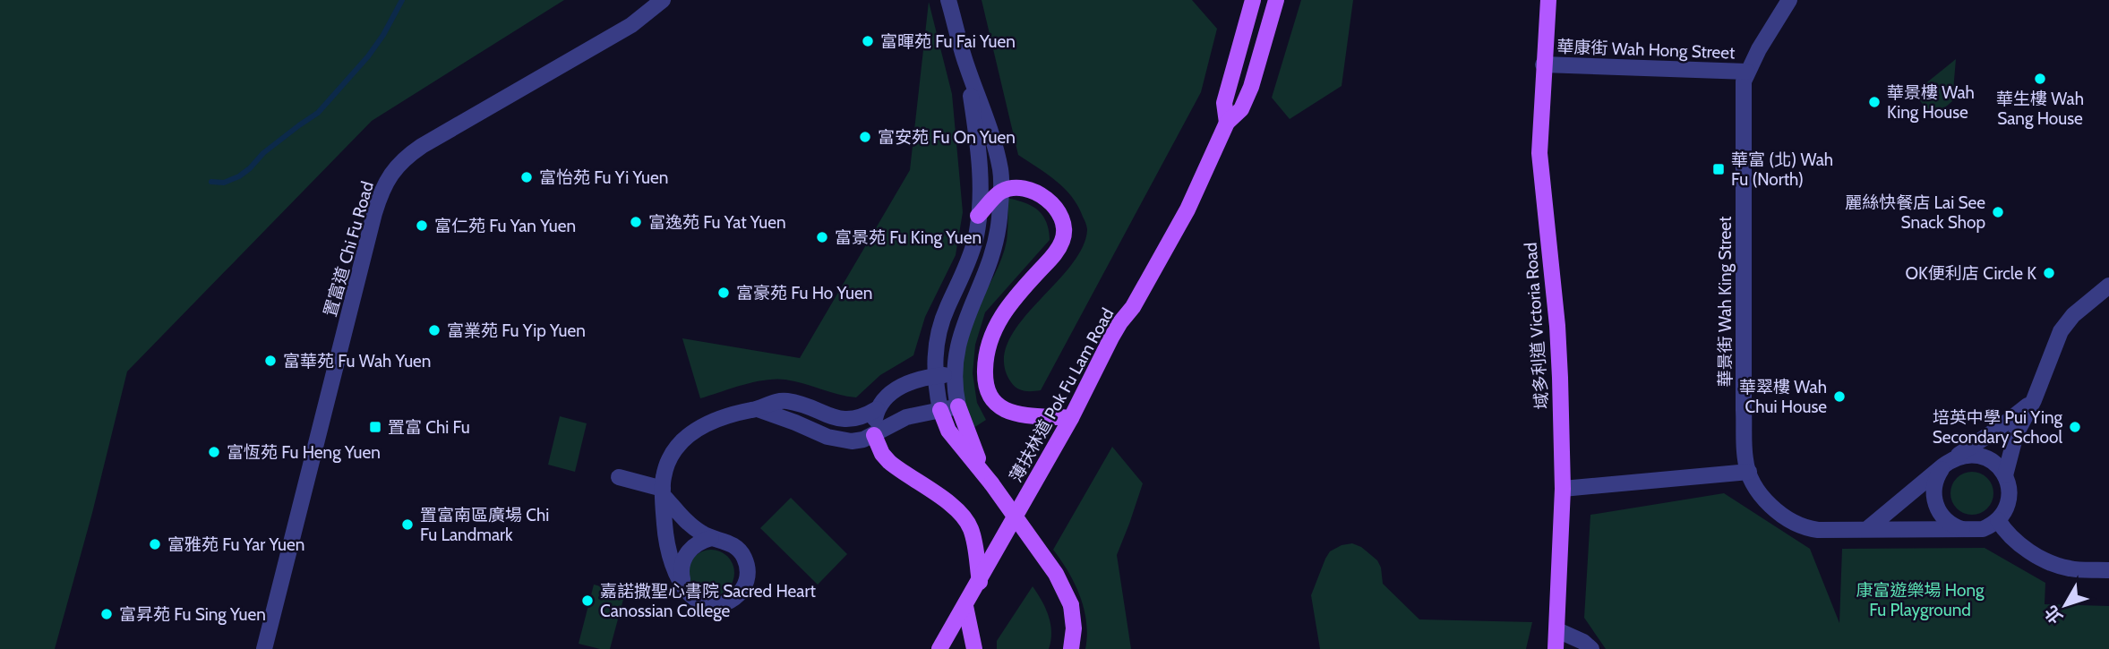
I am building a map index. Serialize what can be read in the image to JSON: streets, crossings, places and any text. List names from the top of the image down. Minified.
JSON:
{"streets":{"main road":["域多利道 Victoria Road","薄扶林道 Pok Fu Lam Road"],"street":["華康街 Wah Hong Street","置富道 Chi Fu Road","華景街 Wah King Street"]},"crossings":[["華康街 Wah Hong Street","華景街 Wah King Street"],["華康街 Wah Hong Street","域多利道 Victoria Road"]],"parks":["康富遊樂場 Hong Fu Playground"],"places":{"other":["富暉苑 Fu Fai Yuen","華生樓 Wah Sang House","華景樓 Wah King House","富安苑 Fu On Yuen","富怡苑 Fu Yi Yuen","麗絲快餐店 Lai See Snack Shop","富逸苑 Fu Yat Yuen","富仁苑 Fu Yan Yuen","富景苑 Fu King Yuen","OK便利店 Circle K","富豪苑 Fu Ho Yuen","富業苑 Fu Yip Yuen","富華苑 Fu Wah Yuen","華翠樓 Wah Chui House","培英中學 Pui Ying Secondary School","富恆苑 Fu Heng Yuen","置富南區廣場 Chi Fu Landmark","富雅苑 Fu Yar Yuen","嘉諾撒聖心書院 Sacred Heart Canossian College","富昇苑 Fu Sing Yuen"],"transit":["華富 (北) Wah Fu (North)","置富 Chi Fu"]},"north":"bottom left"}
